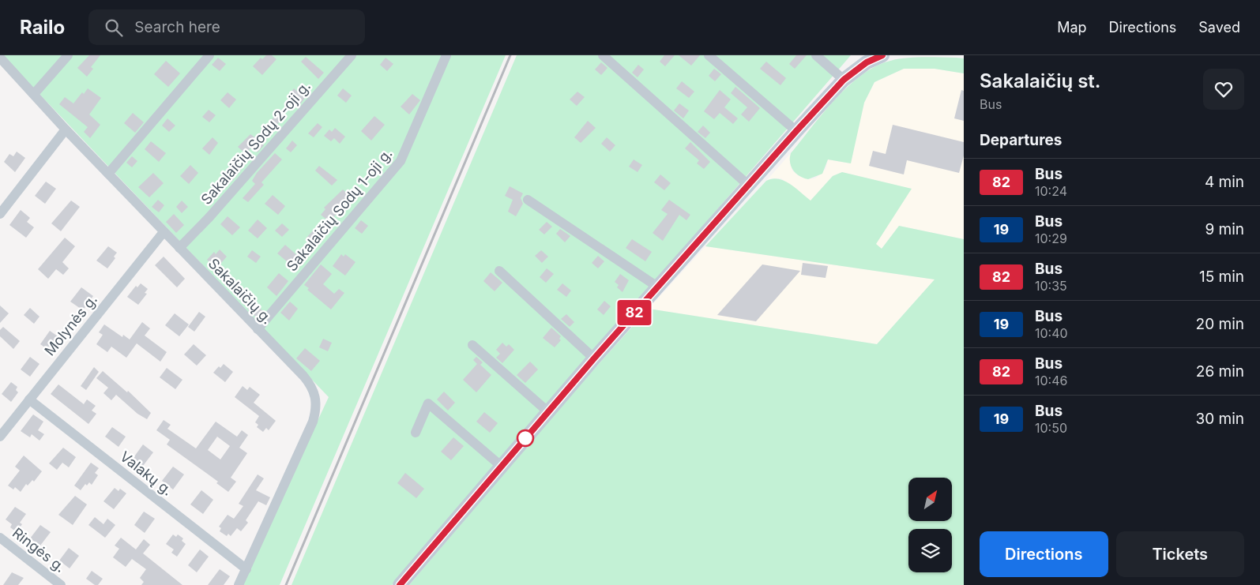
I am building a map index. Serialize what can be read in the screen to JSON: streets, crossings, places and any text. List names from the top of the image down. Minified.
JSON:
{"streets":{"street":["Sakalaičių Sodų 2-oji g.","Sakalaičių Sodų 1-oji g.","Sakalaičių g.","Molynės g.","Valakų g.","Ringės g."]},"crossings":[["Sakalaičių Sodų 2-oji g.","Sakalaičių g."],["Sakalaičių Sodų 1-oji g.","Sakalaičių g."],["Sakalaičių g.","Molynės g."],["Sakalaičių g.","Valakų g."],["Molynės g.","Valakų g."]],"lines":["bus line 82"],"north":"top right","page":{"header":"Railo","search":"Search here","nav":["Map","Directions","Saved"],"on_map":"82","heading":[["Sakalaičių st.","Bus"],"Departures"],"list":[{"mark":"82","name":"Bus","note":"10:24","value":"4 min"},{"mark":"19","name":"Bus","note":"10:29","value":"9 min"},{"mark":"82","name":"Bus","note":"10:35","value":"15 min"},{"mark":"19","name":"Bus","note":"10:40","value":"20 min"},{"mark":"82","name":"Bus","note":"10:46","value":"26 min"},{"mark":"19","name":"Bus","note":"10:50","value":"30 min"}],"buttons":["Directions","Tickets"]}}
